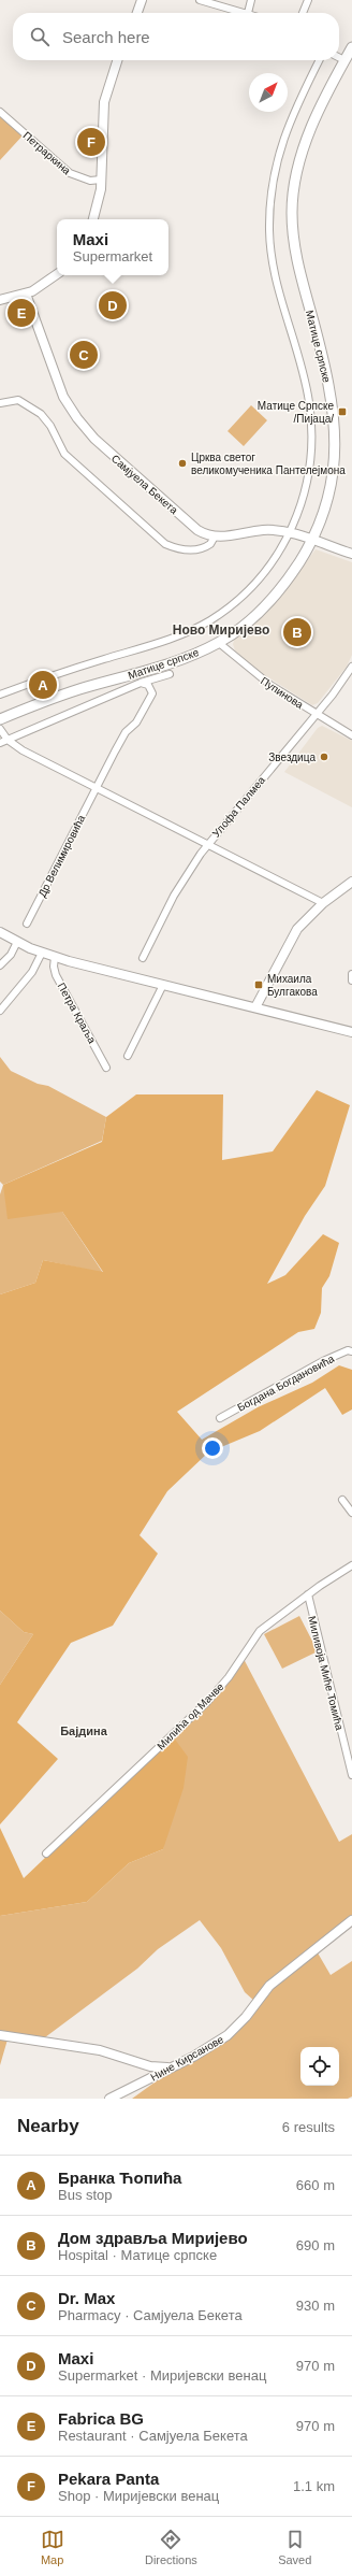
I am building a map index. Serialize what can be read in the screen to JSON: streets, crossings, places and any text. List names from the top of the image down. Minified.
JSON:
{"streets":{"main road":["Матице српске"],"street":["Петраркина","Самјуела Бекета","Пупинова","Улофа Палмеа","Др Велимировића","Петра Краља","Богдана Богдановића","Миливоја Миће Томића","Милића од Мачве","Нине Кирсанове"]},"crossings":[["Матице српске","Пупинова"],["Матице српске","Др Велимировића"],["Пупинова","Улофа Палмеа"],["Миливоја Миће Томића","Милића од Мачве"]],"districts":["Ново Миријево","Бајдина"],"places":{"transit":["Матице Српске /Пијаца/","Михаила Булгакова"],"other":["Црква светог великомученика Пантелејмона","Звездица"]},"north":"top right","page":{"search":"Search here","pins":["F","D","E","C","B","A"],"popup":["Maxi","Supermarket"],"heading":["Nearby","6 results"],"list":[{"mark":"A","name":"Бранка Ћопића","note":"Bus stop","value":"660 m"},{"mark":"B","name":"Дом здравља Миријево","note":"Hospital · Матице српске","value":"690 m"},{"mark":"C","name":"Dr. Max","note":"Pharmacy · Самјуела Бекета","value":"930 m"},{"mark":"D","name":"Maxi","note":"Supermarket · Миријевски венац","value":"970 m"},{"mark":"E","name":"Fabrica BG","note":"Restaurant · Самјуела Бекета","value":"970 m"},{"mark":"F","name":"Pekara Panta","note":"Shop · Миријевски венац","value":"1.1 km"}],"nav":["Map","Directions","Saved"]}}
